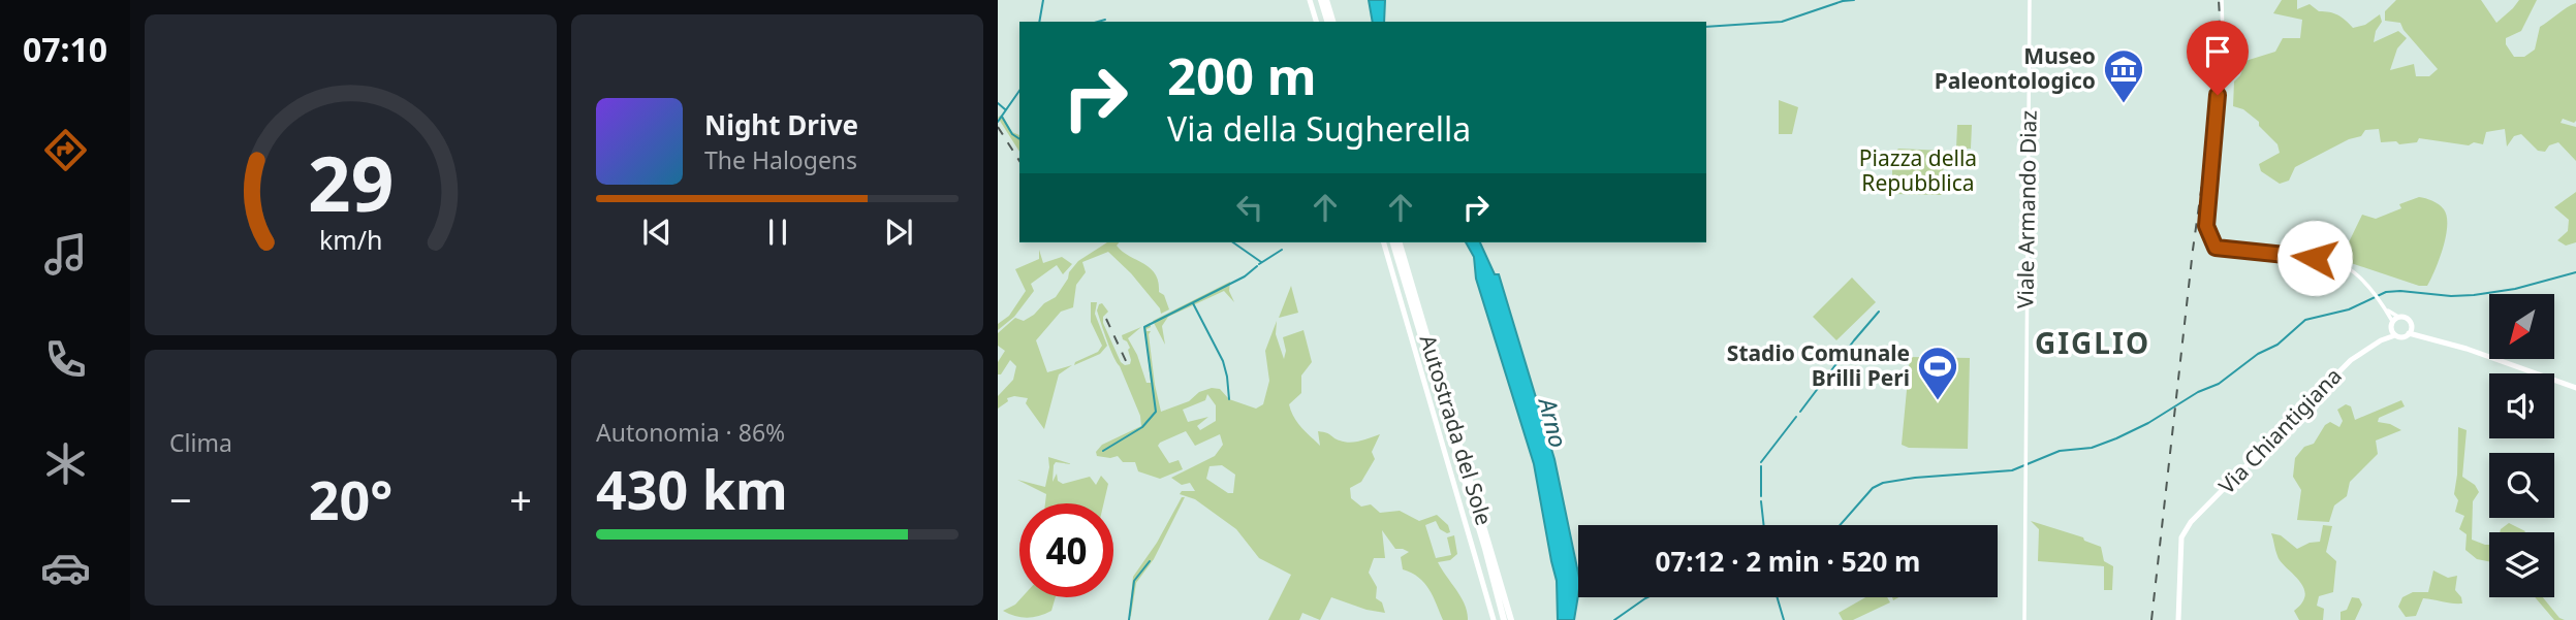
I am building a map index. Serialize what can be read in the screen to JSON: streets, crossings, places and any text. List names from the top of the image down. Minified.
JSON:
{"streets":{"highway":["Autostrada del Sole"],"main road":["Via Chiantigiana"],"street":["Viale Armando Diaz"]},"districts":["GIGLIO"],"water":["Arno"],"parks":["Piazza della Repubblica"],"places":{"museum":["Museo Paleontologico"],"sports":["Stadio Comunale Brilli Peri"]},"north":"bottom left","page":{"tabs":"07:10","turn":["200 m","Via della Sugherella"],"song":["Night Drive","The Halogens"],"tile":["Clima",["Autonomia · 86%","430 km"]],"heat":["−","20°","+"],"limit":"40","trip":"07:12 · 2 min · 520 m","gauge":["29","km/h"]}}
